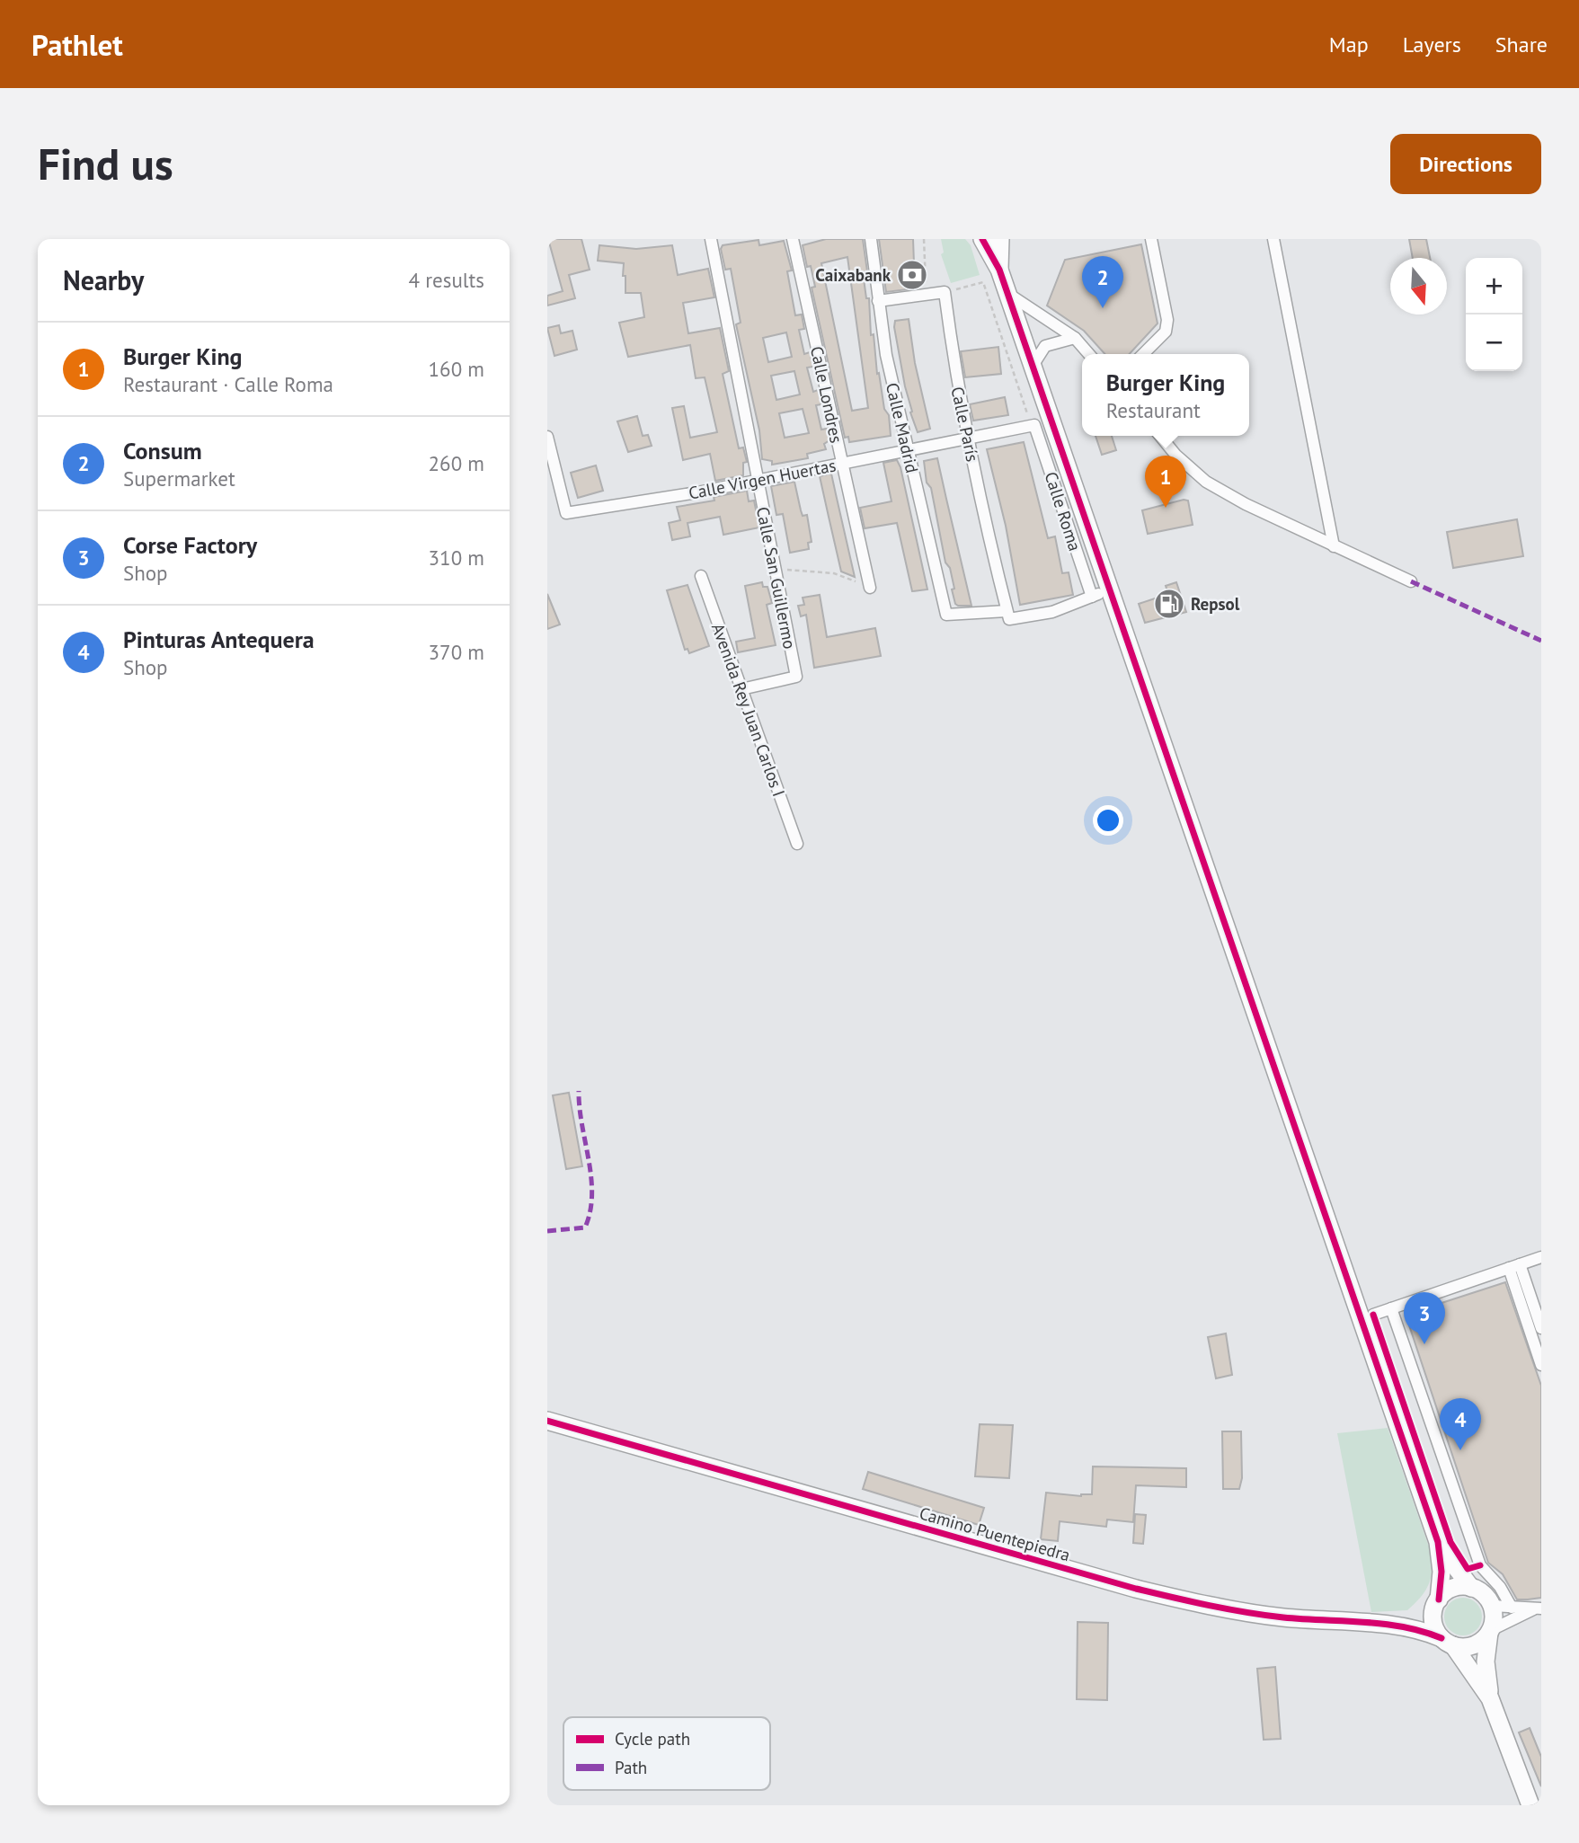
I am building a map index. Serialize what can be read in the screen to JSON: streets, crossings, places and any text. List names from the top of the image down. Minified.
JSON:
{"streets":{"street":["Calle Londres","Calle París","Calle Madrid","Calle Virgen Huertas","Calle Roma","Calle San Guillermo","Avenida Rey Juan Carlos I","Camino Puentepiedra"]},"crossings":[["Calle Londres","Calle Virgen Huertas"],["Calle París","Calle Madrid"],["Calle París","Calle Virgen Huertas"],["Calle Madrid","Calle Virgen Huertas"],["Calle Virgen Huertas","Calle Roma"],["Calle Virgen Huertas","Calle San Guillermo"],["Calle San Guillermo","Avenida Rey Juan Carlos I"]],"places":{"bank":["Caixabank"],"fuel station":["Repsol"]},"legend":["Cycle path","Path"],"north":"bottom","page":{"header":"Pathlet","nav":["Map","Layers","Share"],"buttons":"Directions","title":"Find us","heading":["Nearby","4 results"],"pins":["2","1","3","4"],"map_buttons":["+","−"],"list":[{"mark":"1","name":"Burger King","note":"Restaurant · Calle Roma","value":"160 m"},{"mark":"2","name":"Consum","note":"Supermarket","value":"260 m"},{"mark":"3","name":"Corse Factory","note":"Shop","value":"310 m"},{"mark":"4","name":"Pinturas Antequera","note":"Shop","value":"370 m"}],"popup":["Burger King","Restaurant"]}}
